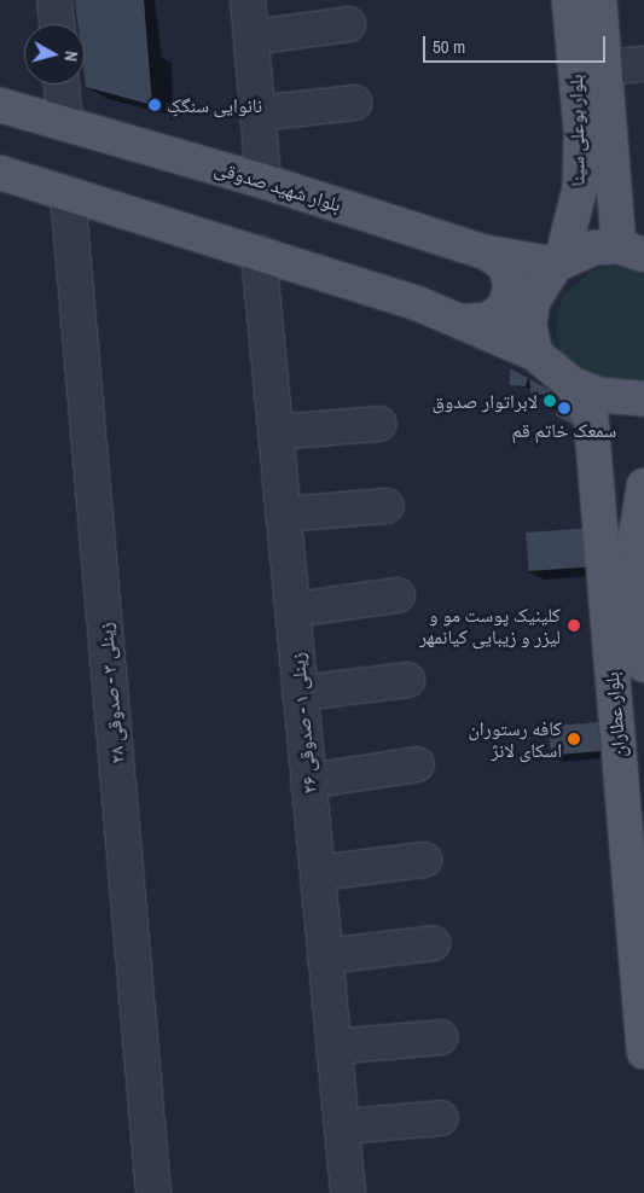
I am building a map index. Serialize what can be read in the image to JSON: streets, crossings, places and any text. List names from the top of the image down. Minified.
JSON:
{"streets":{"main road":["بلوار بوعلی سینا","بلوار شهید صدوقی","بلوار عطاران"],"street":["زینلی ۳ - صدوقی ۲۸","زینلی ۱ - صدوقی ۲۶"]},"crossings":[["بلوار بوعلی سینا","بلوار شهید صدوقی"]],"places":["نانوایی سنگکِ","لابراتوار صدوق","سمعک خاتم قم","کلینیک پوست مو و لیزر و زیبایی کیانمهر","کافه رستوران اسکای لانژ"],"scale_bar":"50 m","north":"right"}
